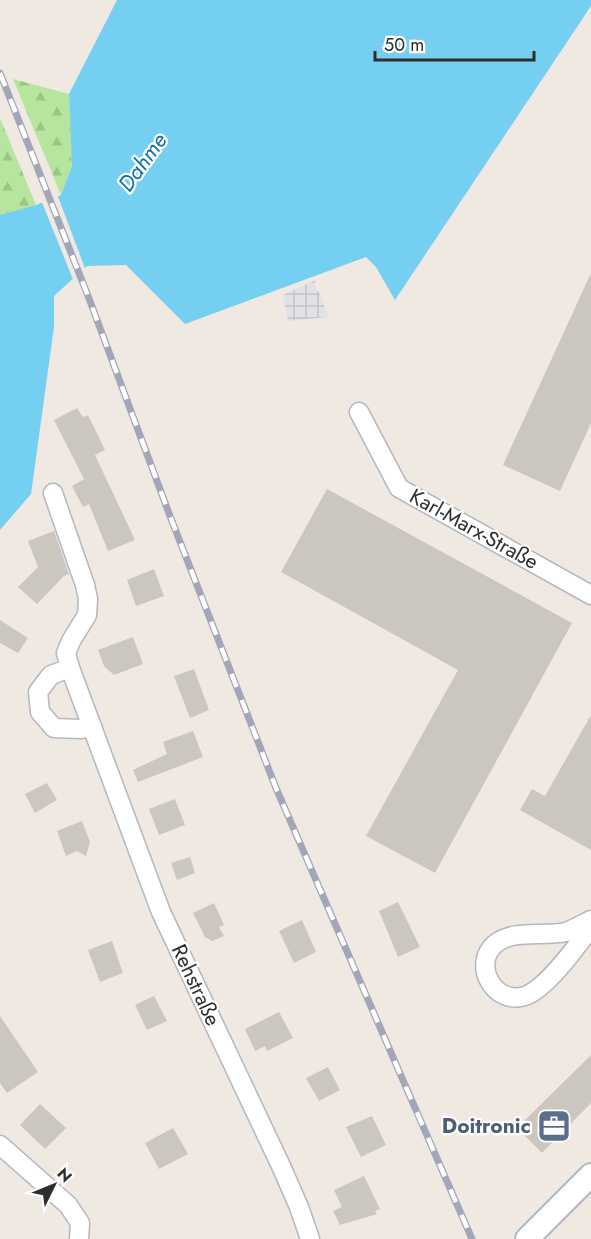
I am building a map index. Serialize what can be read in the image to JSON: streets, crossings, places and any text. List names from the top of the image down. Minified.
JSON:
{"streets":{"street":["Karl-Marx-Straße","Rehstraße"]},"water":["Dahme"],"places":{"office":["Doitronic"]},"scale_bar":"50 m","north":"top right"}
